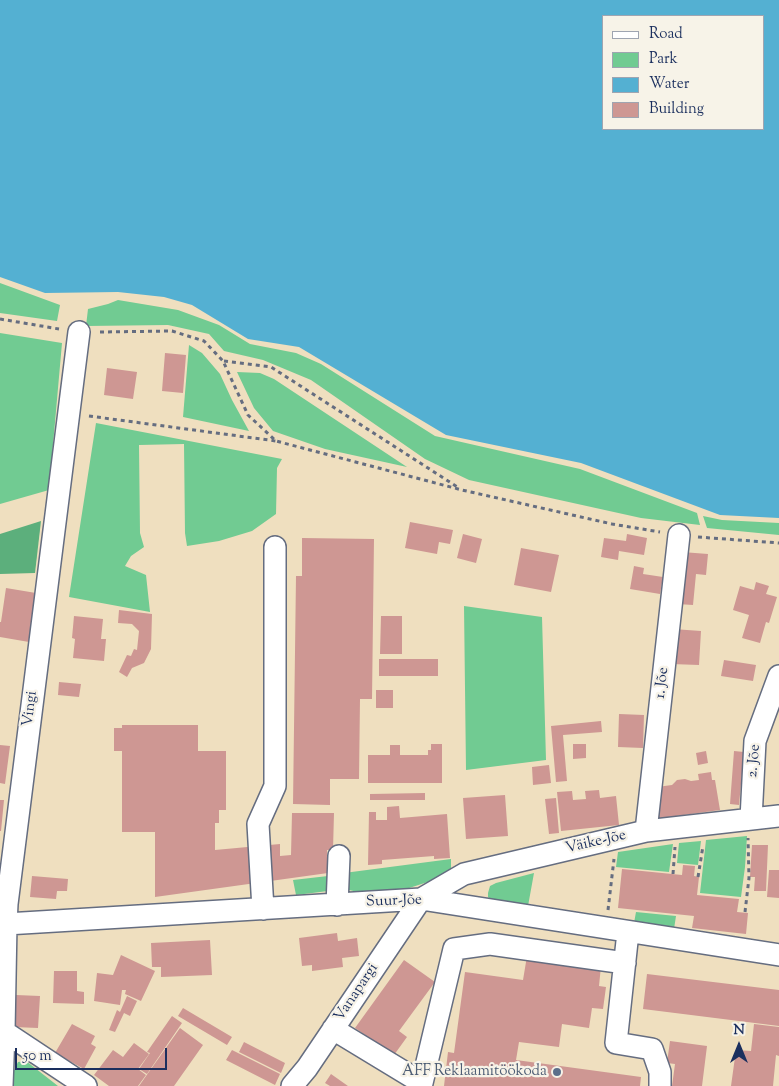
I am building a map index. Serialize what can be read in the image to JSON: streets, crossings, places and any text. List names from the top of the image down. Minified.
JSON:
{"streets":{"street":["1. Jõe","Vingi","2. Jõe","Väike-Jõe","Suur-Jõe","Vanapargi"]},"crossings":[["1. Jõe","Väike-Jõe"],["Vingi","Suur-Jõe"],["2. Jõe","Väike-Jõe"],["Väike-Jõe","Suur-Jõe"],["Väike-Jõe","Vanapargi"],["Suur-Jõe","Vanapargi"]],"places":["AFF Reklaamitöökoda"],"legend":["Road","Park","Water","Building"],"scale_bar":"50 m","north":"top"}
